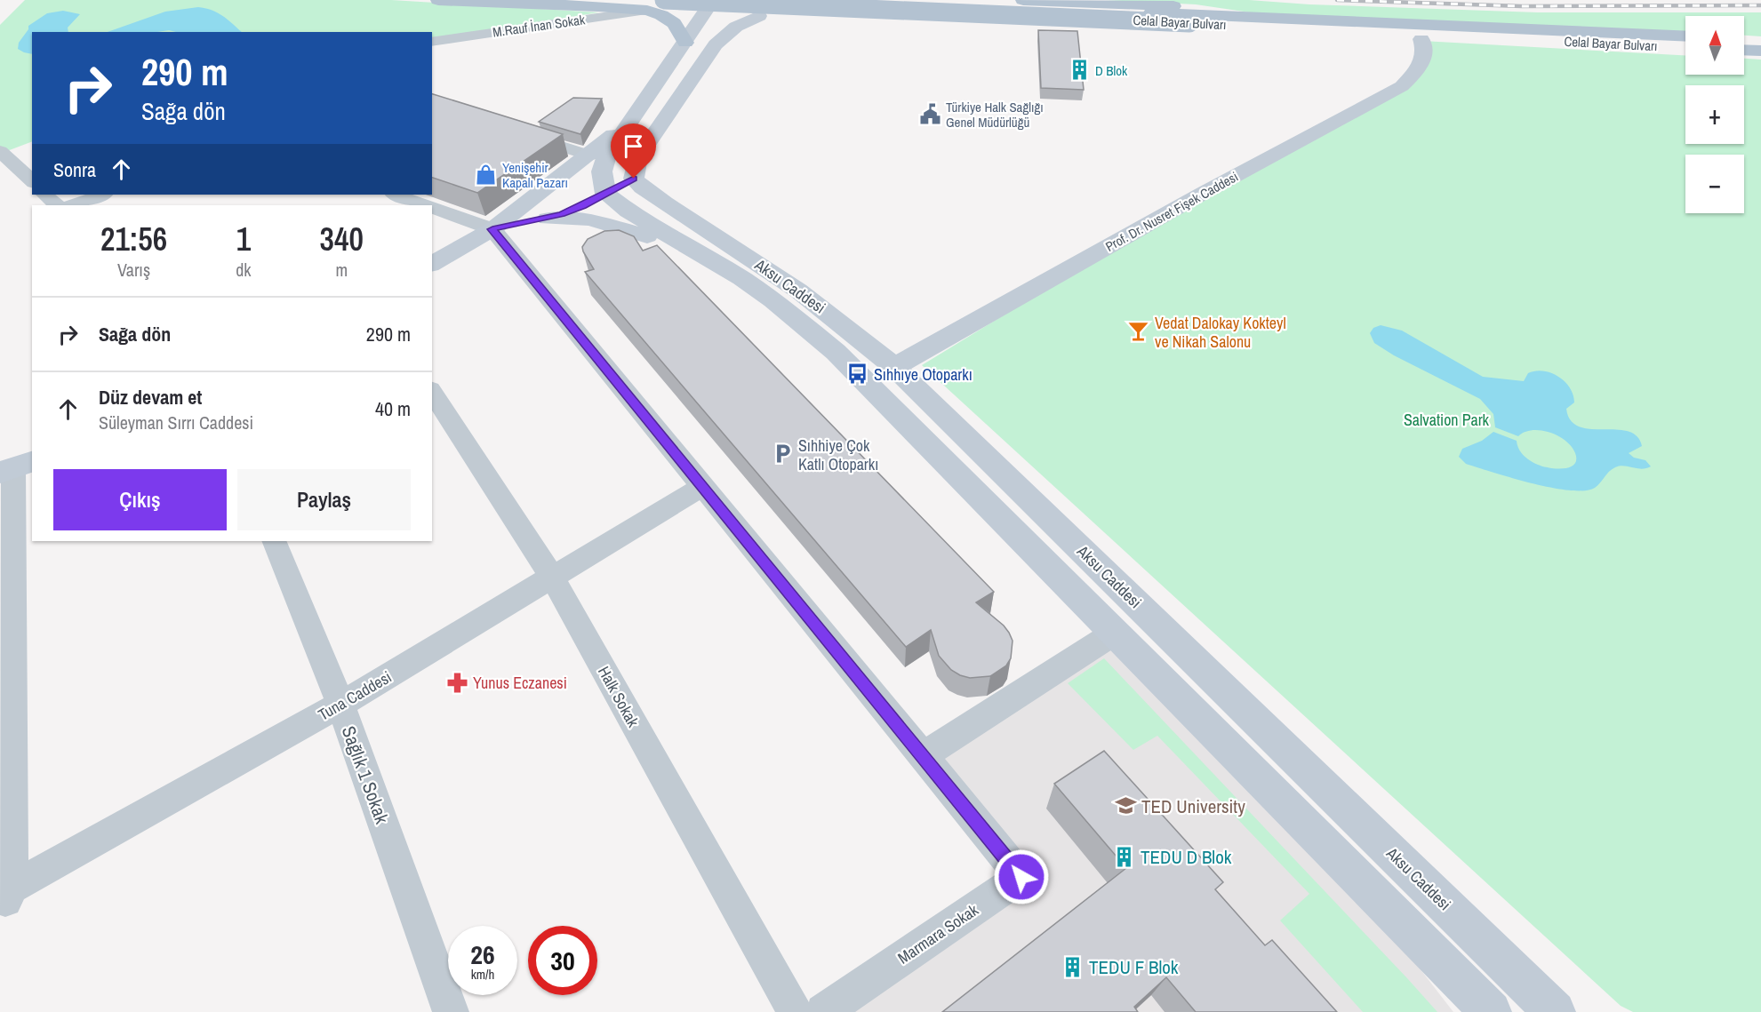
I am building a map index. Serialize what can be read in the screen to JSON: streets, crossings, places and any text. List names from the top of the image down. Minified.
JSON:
{"streets":{"main road":["Celal Bayar Bulvarı","Prof. Dr. Nusret Fişek Caddesi","Aksu Caddesi"],"street":["M.Rauf İnan Sokak","Tuna Caddesi","Halk Sokak","Sağlık 1 Sokak","Marmara Sokak"]},"crossings":[["Prof. Dr. Nusret Fişek Caddesi","Aksu Caddesi"],["Tuna Caddesi","Halk Sokak"],["Tuna Caddesi","Sağlık 1 Sokak"],["Tuna Caddesi","Marmara Sokak"]],"parks":["Salvation Park"],"places":{"building":["D Blok","TEDU D Blok","TEDU F Blok"],"public building":["Türkiye Halk Sağlığı Genel Müdürlüğü"],"shop":["Yenişehir Kapalı Pazarı"],"bar":["Vedat Dalokay Kokteyl ve Nikah Salonu"],"bus stop":["Sıhhıye Otoparkı"],"parking":["Sıhhiye Çok Katlı Otoparkı"],"pharmacy":["Yunus Eczanesi"],"school or university":["TED University"]},"north":"top","page":{"map_buttons":["+","−"],"turn":["290 m","Sağa dön"],"then":"Sonra","eta":["21:56","Varış","1","dk","340","m"],"list":[{"name":"Sağa dön","value":"290 m"},{"name":"Düz devam et","note":"Süleyman Sırrı Caddesi","value":"40 m"}],"buttons":["Çıkış","Paylaş"],"speed":"26 km/h","limit":"30"}}
